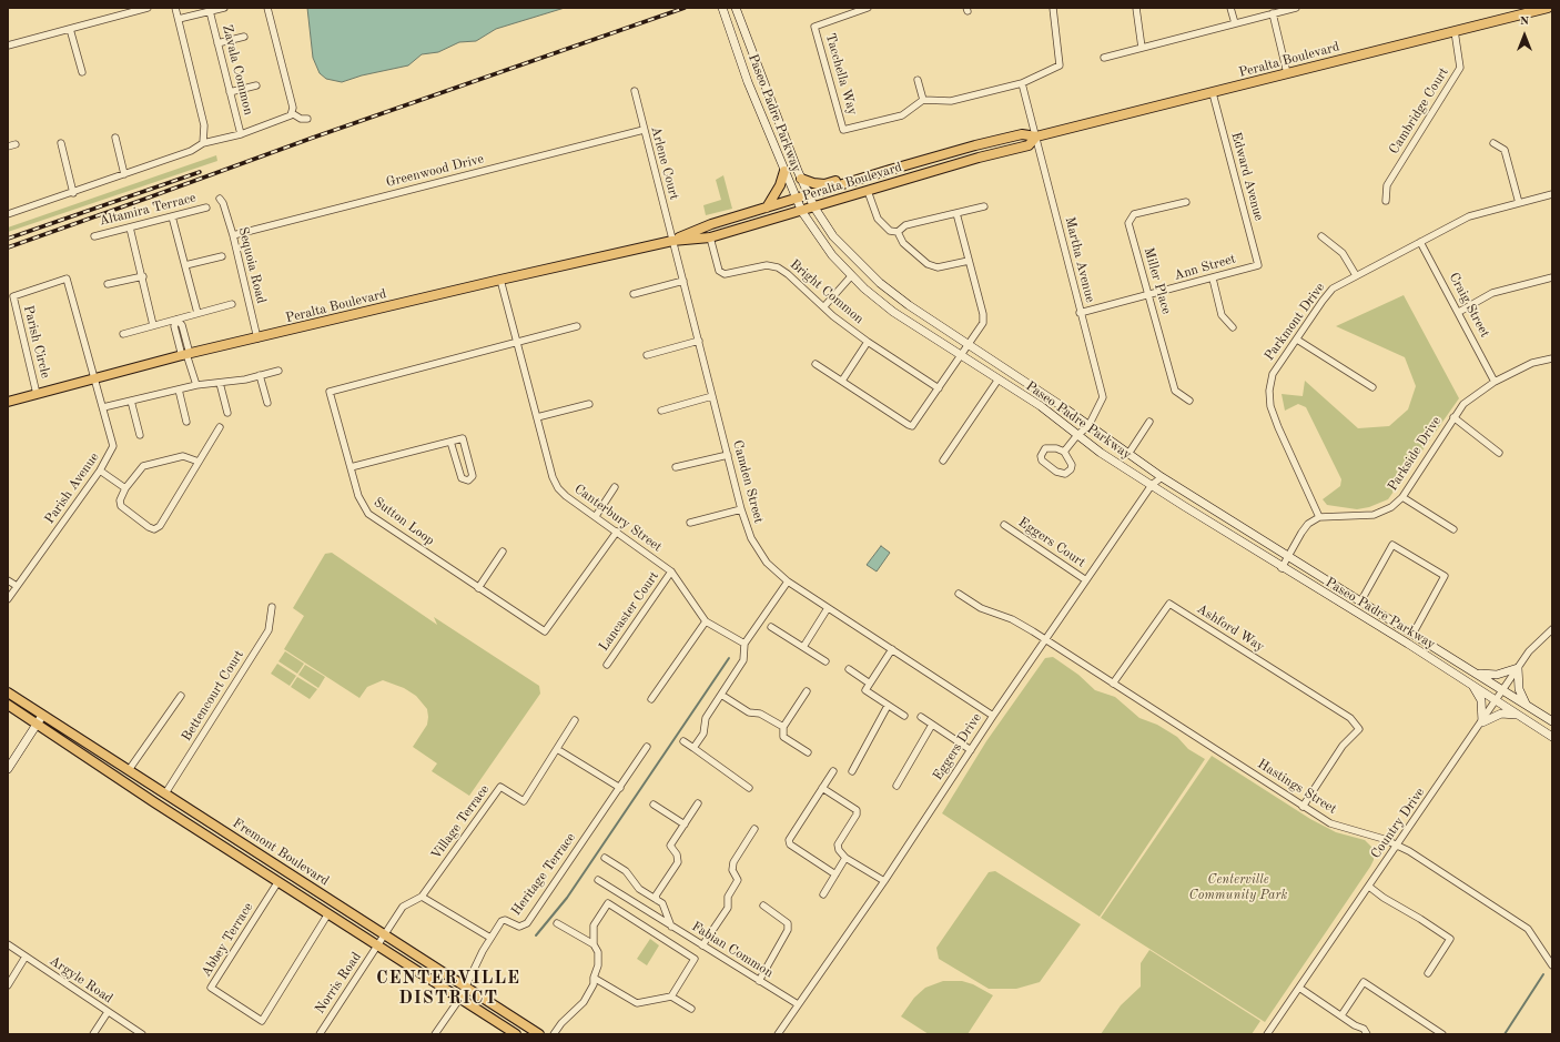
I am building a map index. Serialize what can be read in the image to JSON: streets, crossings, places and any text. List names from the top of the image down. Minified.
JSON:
{"streets":{"main road":["Peralta Boulevard","Paseo Padre Parkway","Fremont Boulevard"],"street":["Zavala Common","Tacchella Way","Cambridge Court","Arlene Court","Greenwood Drive","Edward Avenue","Altamira Terrace","Martha Avenue","Sequoia Road","Ann Street","Miller Place","Bright Common","Craig Street","Parkmont Drive","Parish Circle","Parkside Drive","Camden Street","Parish Avenue","Canterbury Street","Sutton Loop","Eggers Court","Lancaster Court","Ashford Way","Bettencourt Court","Eggers Drive","Hastings Street","Village Terrace","Country Drive","Heritage Terrace","Abbey Terrace","Fabian Common","Argyle Road","Norris Road"]},"crossings":[["Peralta Boulevard","Cambridge Court"],["Peralta Boulevard","Paseo Padre Parkway"],["Peralta Boulevard","Arlene Court"],["Peralta Boulevard","Edward Avenue"],["Peralta Boulevard","Martha Avenue"],["Peralta Boulevard","Sequoia Road"],["Peralta Boulevard","Bright Common"],["Peralta Boulevard","Parish Circle"],["Peralta Boulevard","Camden Street"],["Peralta Boulevard","Parish Avenue"],["Peralta Boulevard","Canterbury Street"],["Paseo Padre Parkway","Martha Avenue"],["Paseo Padre Parkway","Eggers Drive"],["Paseo Padre Parkway","Country Drive"],["Arlene Court","Greenwood Drive"],["Arlene Court","Camden Street"],["Greenwood Drive","Sequoia Road"],["Edward Avenue","Ann Street"],["Martha Avenue","Ann Street"],["Ann Street","Miller Place"],["Craig Street","Parkmont Drive"],["Craig Street","Parkside Drive"],["Parkmont Drive","Parkside Drive"],["Parish Circle","Parish Avenue"],["Camden Street","Eggers Drive"],["Canterbury Street","Sutton Loop"],["Canterbury Street","Lancaster Court"],["Eggers Court","Eggers Drive"],["Ashford Way","Hastings Street"],["Bettencourt Court","Fremont Boulevard"],["Eggers Drive","Hastings Street"],["Eggers Drive","Fabian Common"],["Hastings Street","Country Drive"],["Village Terrace","Fremont Boulevard"],["Village Terrace","Norris Road"],["Fremont Boulevard","Heritage Terrace"],["Fremont Boulevard","Abbey Terrace"],["Fremont Boulevard","Norris Road"]],"districts":["CENTERVILLE DISTRICT"],"parks":["Centerville Community Park"],"north":"top"}
